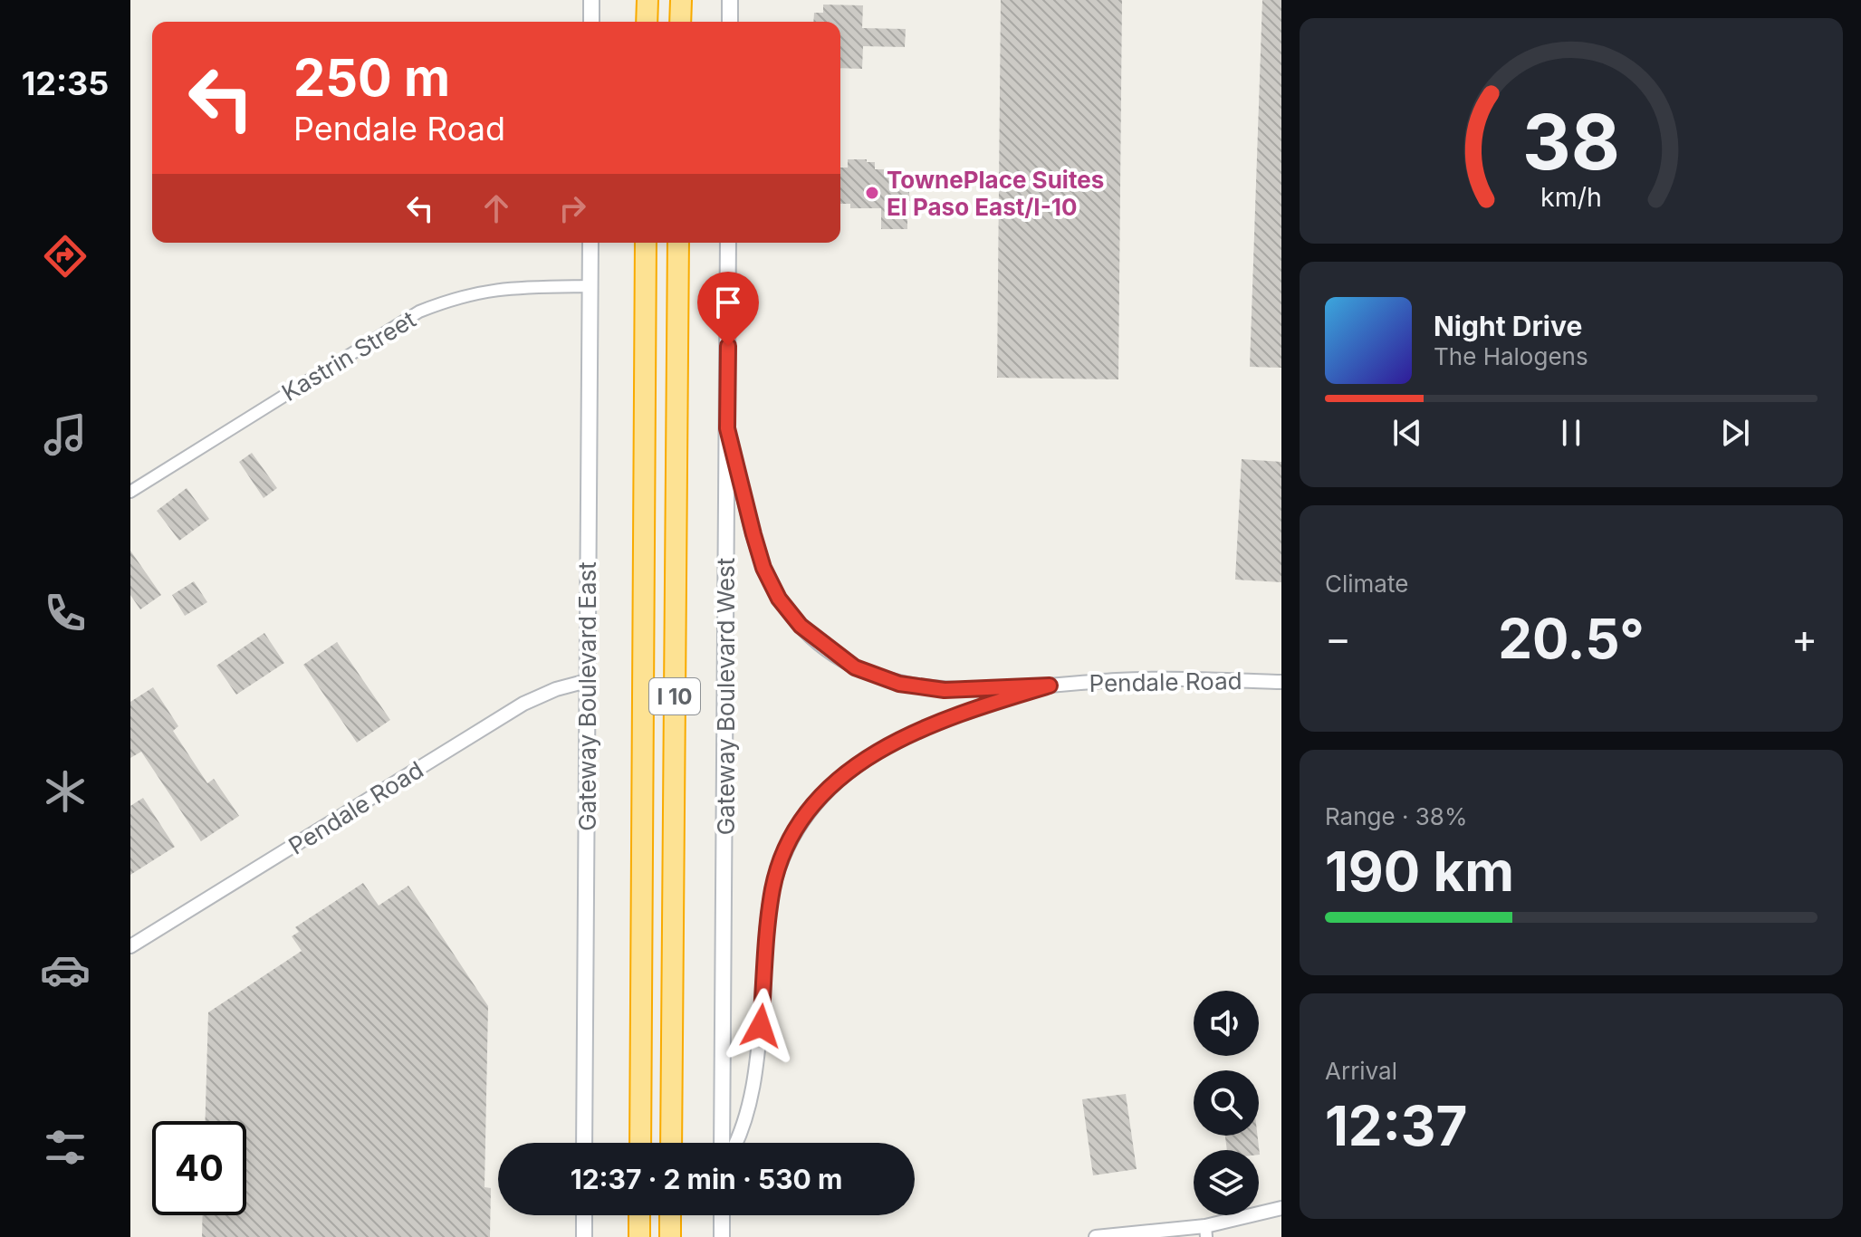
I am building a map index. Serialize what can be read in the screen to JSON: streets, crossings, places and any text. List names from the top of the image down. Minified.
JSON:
{"streets":{"highway":["I 10"],"main road":["Gateway Boulevard East","Gateway Boulevard West"],"street":["Kastrin Street","Pendale Road"]},"crossings":[["Kastrin Street","Gateway Boulevard East"],["Pendale Road","Gateway Boulevard East"],["Pendale Road","Gateway Boulevard West"]],"places":["TownePlace Suites El Paso East/I-10"],"page":{"tabs":"12:35","turn":["250 m","Pendale Road"],"song":["Night Drive","The Halogens"],"tile":["Climate",["Range · 38%","190 km"],["Arrival","12:37"]],"heat":["−","20.5°","+"],"limit":"40","trip":"12:37 · 2 min · 530 m","gauge":["38","km/h"]}}
